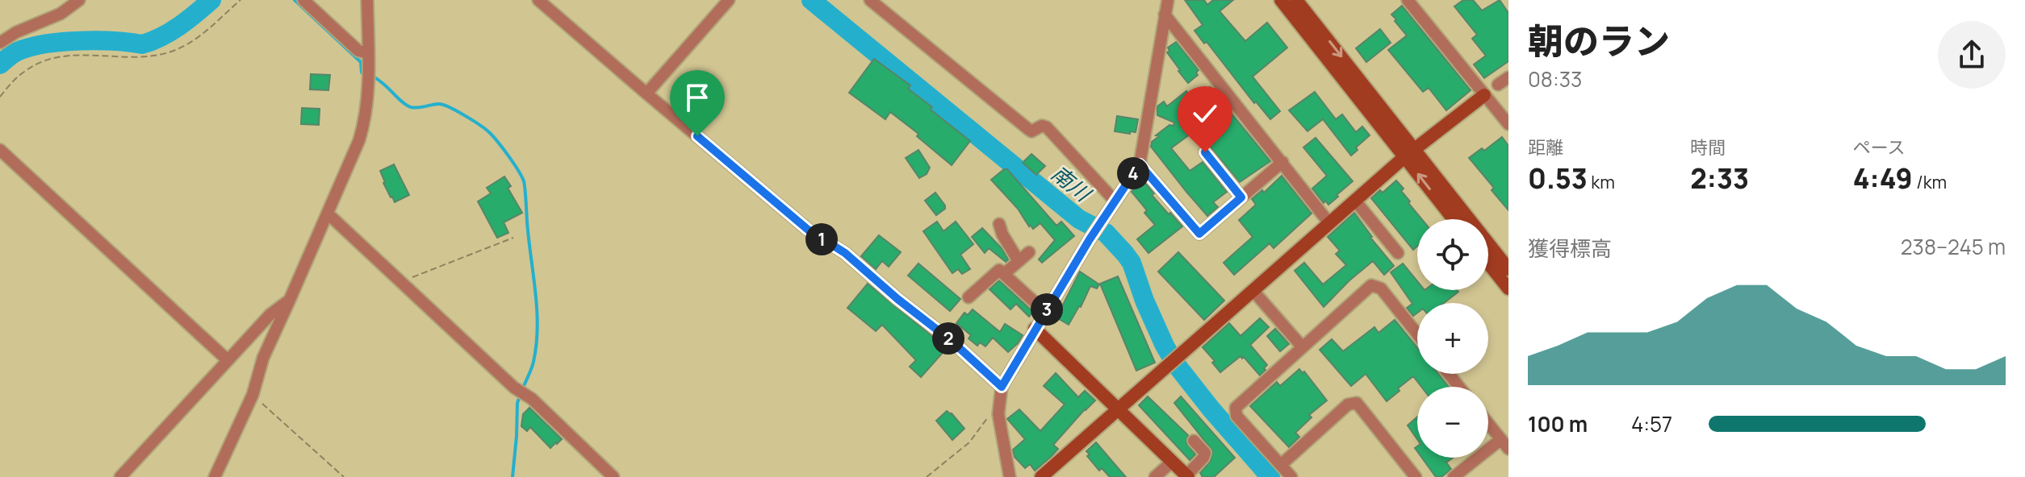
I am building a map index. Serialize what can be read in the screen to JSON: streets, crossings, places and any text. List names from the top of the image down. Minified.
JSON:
{"water":["南川"],"page":{"heading":["朝のラン","08:33"],"stats":[["距離","0.53 km"],["時間","2:33"],["ペース","4:49 /km"]],"pins":["4","1","3","2"],"map_buttons":["+","−"],"chart":["獲得標高","238–245 m"],"list":[{"name":"100 m","note":"4:57"}]}}
